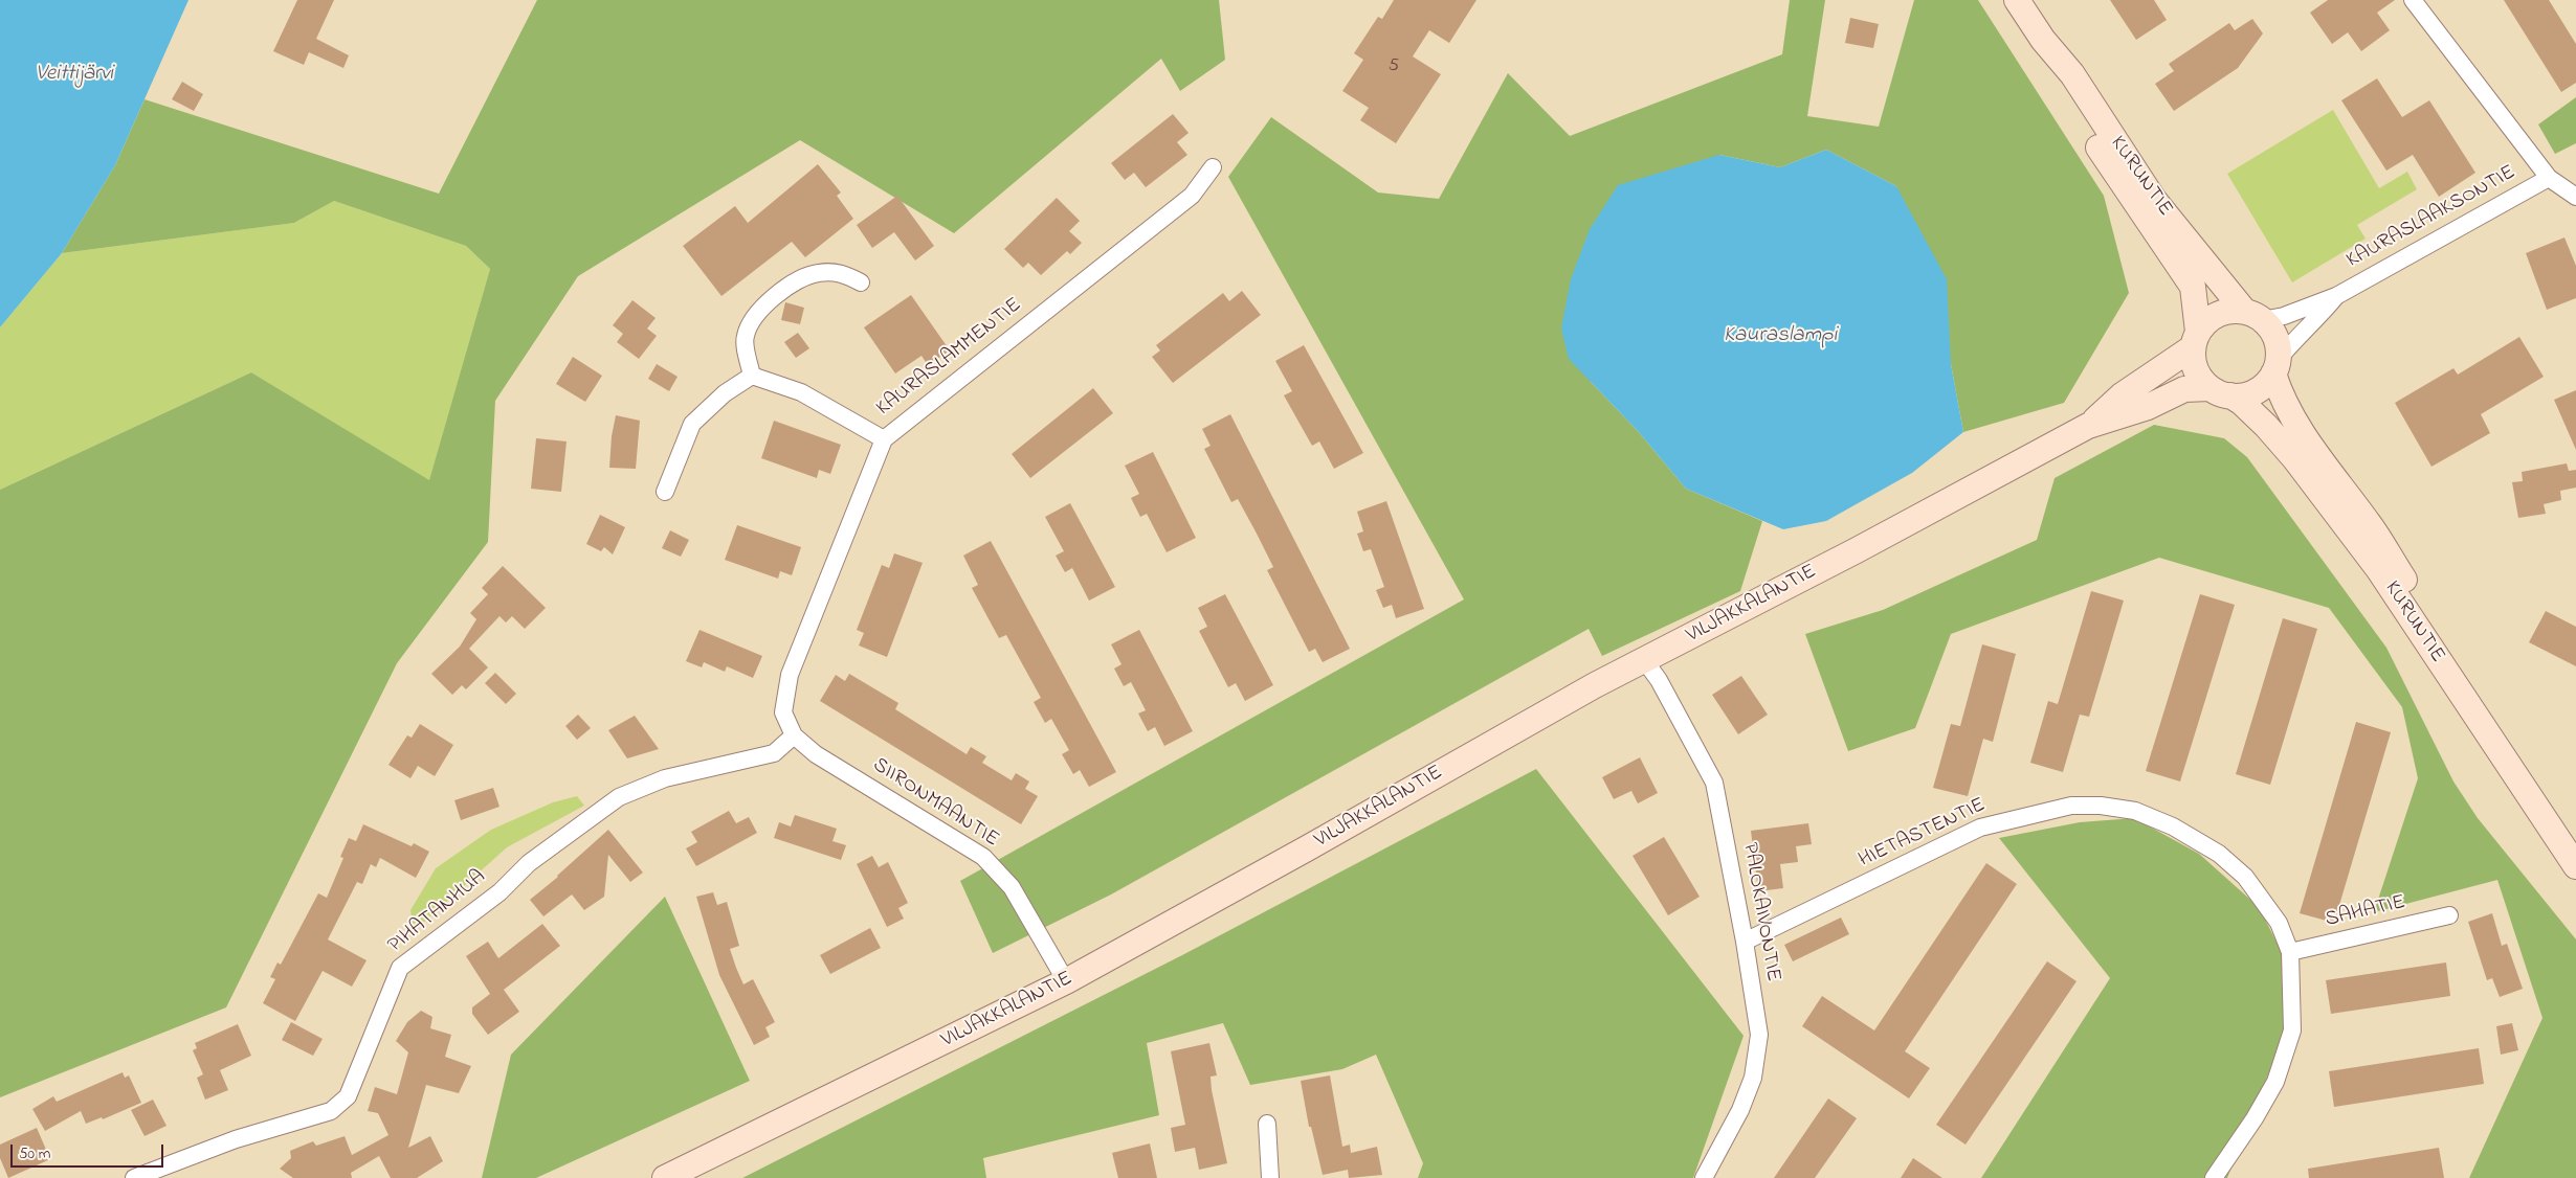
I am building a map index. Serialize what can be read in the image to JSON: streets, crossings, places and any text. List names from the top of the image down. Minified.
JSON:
{"streets":{"main road":["KURUNTIE","VILJAKKALANTIE"],"street":["KAURASLAAKSONTIE","KAURASLAMMENTIE","SIIRONMAANTIE","HIETASTENTIE","PIHATANHUA","PALOKAIVONTIE","SAHATIE"]},"crossings":[["KURUNTIE","KAURASLAAKSONTIE"],["KURUNTIE","VILJAKKALANTIE"],["KAURASLAAKSONTIE","VILJAKKALANTIE"],["KAURASLAMMENTIE","SIIRONMAANTIE"],["KAURASLAMMENTIE","PIHATANHUA"],["VILJAKKALANTIE","SIIRONMAANTIE"],["VILJAKKALANTIE","PALOKAIVONTIE"],["SIIRONMAANTIE","PIHATANHUA"],["HIETASTENTIE","PALOKAIVONTIE"],["HIETASTENTIE","SAHATIE"]],"water":["Veittijärvi","Kauraslampi"],"house_numbers":["5"],"scale_bar":"50 m"}
